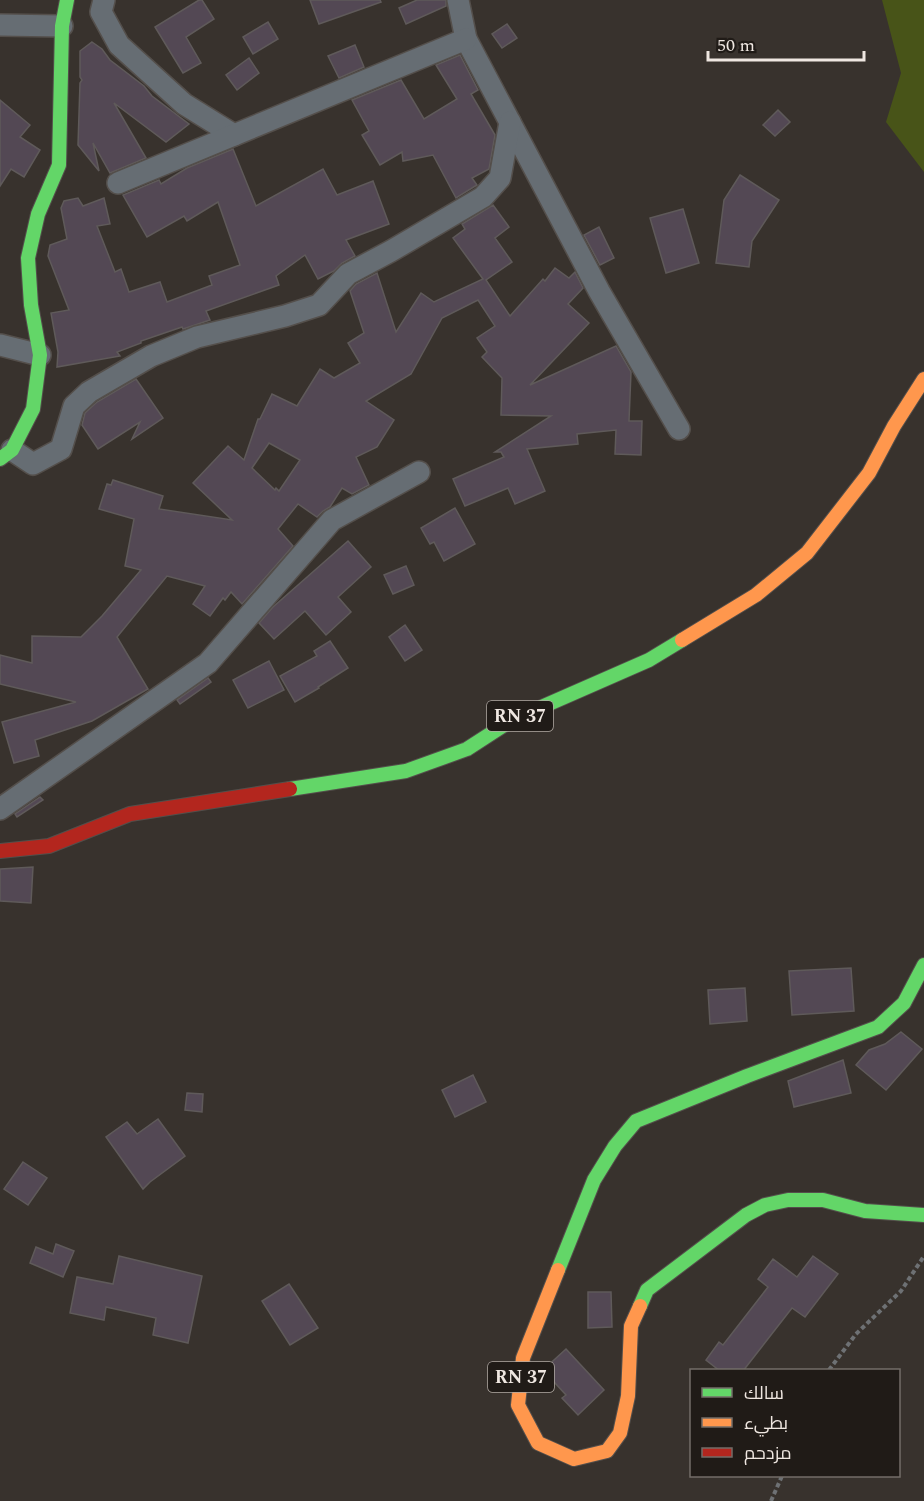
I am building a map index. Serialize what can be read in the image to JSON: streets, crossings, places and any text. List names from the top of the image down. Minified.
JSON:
{"streets":{"main road":["RN 37"]},"legend":["سالك","بطيء","مزدحم"],"scale_bar":"50 m"}
